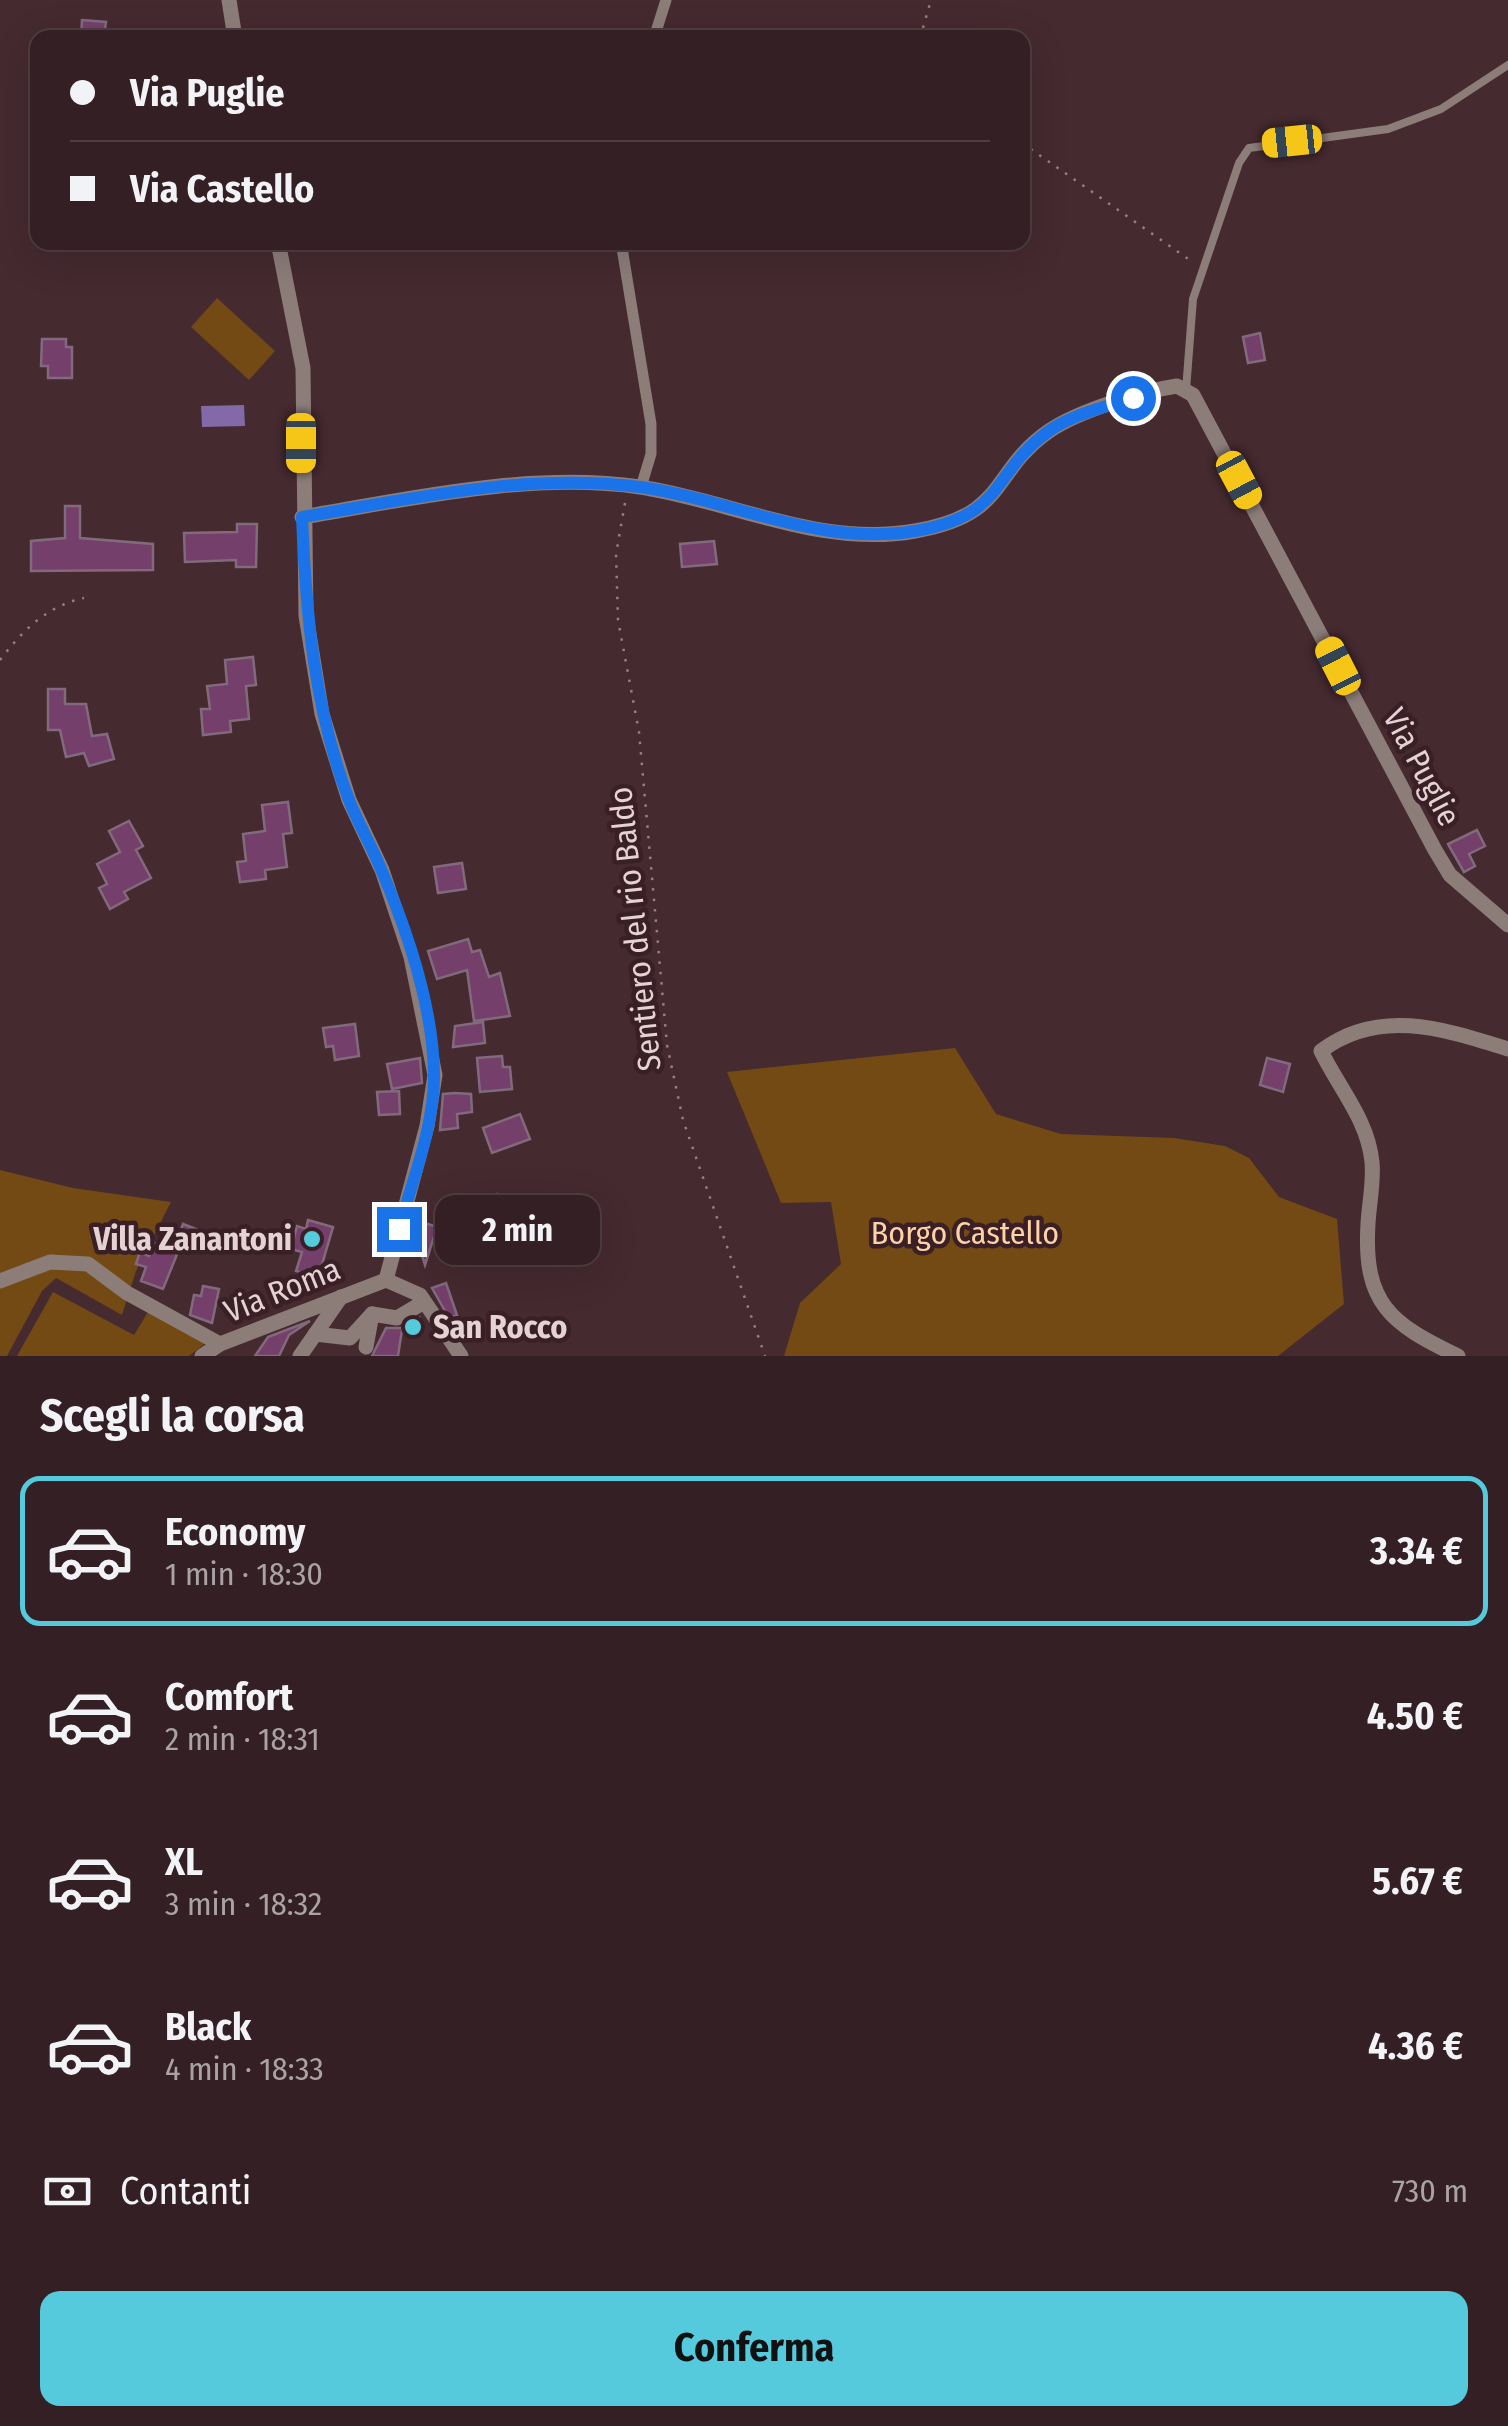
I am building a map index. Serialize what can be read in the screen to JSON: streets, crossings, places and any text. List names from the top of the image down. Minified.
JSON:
{"streets":{"street":["Via Puglie","Via Roma"],"path":["Sentiero del rio Baldo"]},"parks":["Borgo Castello"],"places":["Villa Zanantoni","San Rocco"],"page":{"banner":["Via Puglie","Via Castello"],"bubble":"2 min","heading":"Scegli la corsa","list":[{"name":"Economy","note":"1 min · 18:30","value":"3.34 €"},{"name":"Comfort","note":"2 min · 18:31","value":"4.50 €"},{"name":"XL","note":"3 min · 18:32","value":"5.67 €"},{"name":"Black","note":"4 min · 18:33","value":"4.36 €"}],"pay":["Contanti","730 m"],"buttons":"Conferma"}}
